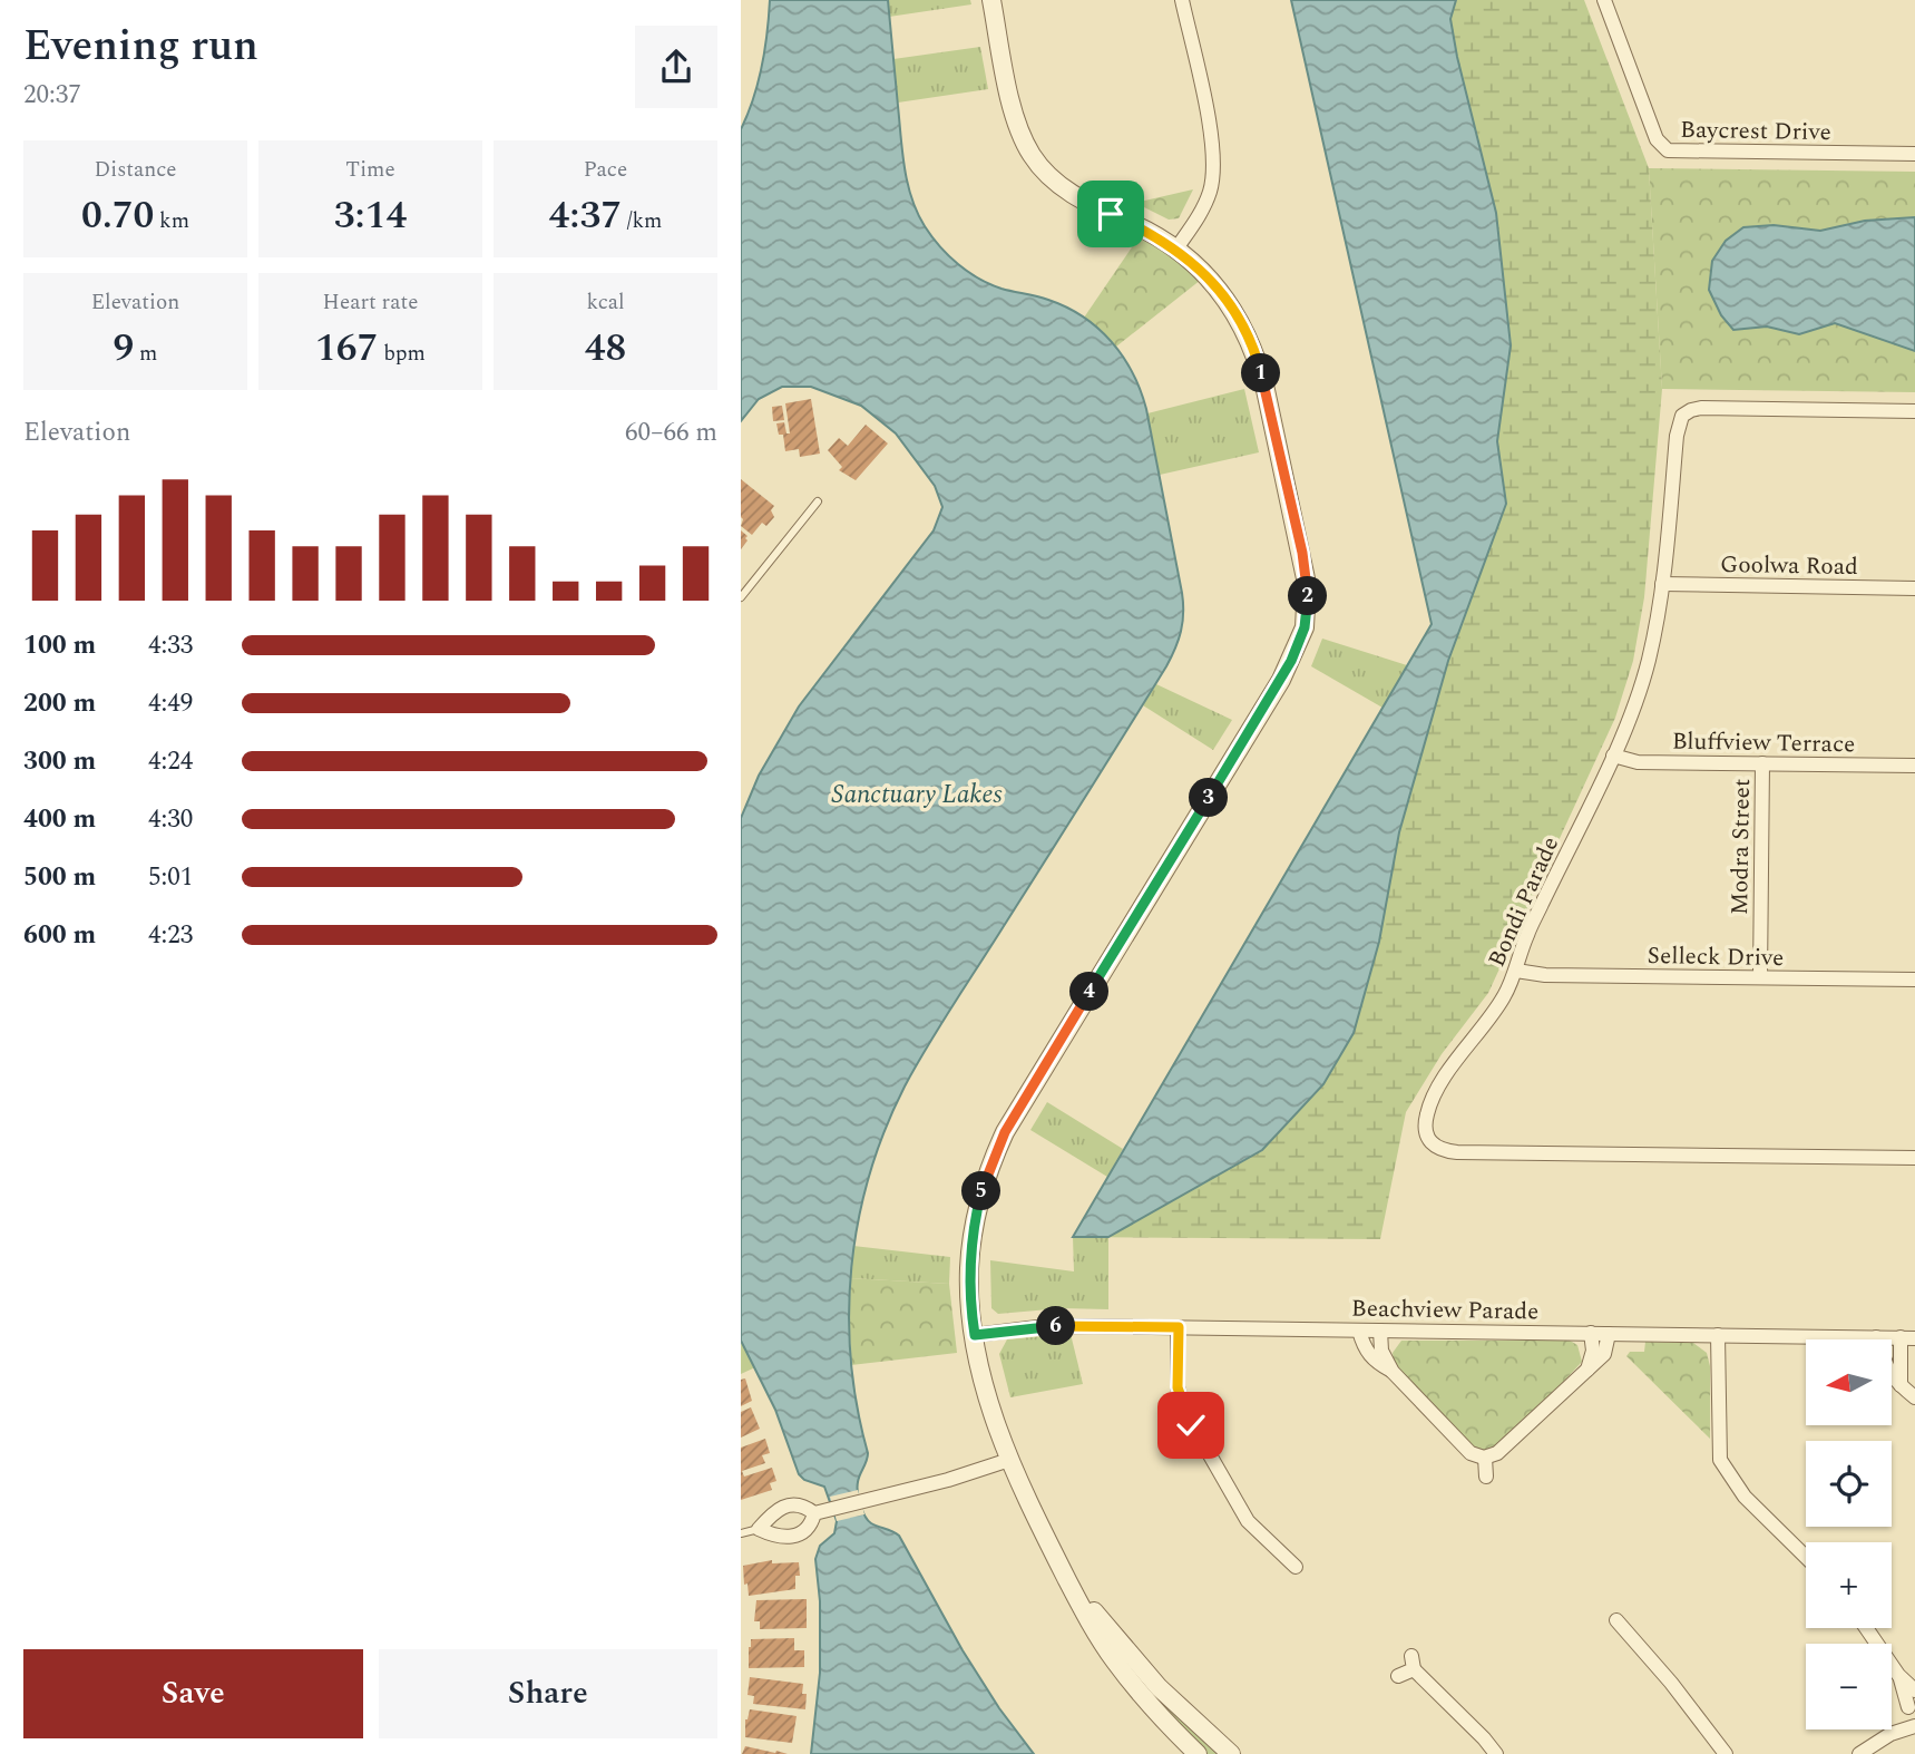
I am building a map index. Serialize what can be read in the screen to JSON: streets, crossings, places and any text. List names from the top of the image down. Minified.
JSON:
{"streets":{"street":["Baycrest Drive","Goolwa Road","Bluffview Terrace","Modra Street","Bondi Parade","Selleck Drive","Beachview Parade"]},"crossings":[["Goolwa Road","Bondi Parade"],["Bluffview Terrace","Modra Street"],["Bluffview Terrace","Bondi Parade"],["Modra Street","Selleck Drive"],["Bondi Parade","Selleck Drive"]],"water":["Sanctuary Lakes"],"north":"left","page":{"heading":["Evening run","20:37"],"stats":[["Distance","0.70 km"],["Time","3:14"],["Pace","4:37 /km"],["Elevation","9 m"],["Heart rate","167 bpm"],["kcal","48"]],"pins":["1","2","3","4","5","6"],"chart":["Elevation","60–66 m"],"list":[{"name":"100 m","note":"4:33"},{"name":"200 m","note":"4:49"},{"name":"300 m","note":"4:24"},{"name":"400 m","note":"4:30"},{"name":"500 m","note":"5:01"},{"name":"600 m","note":"4:23"}],"map_buttons":["+","−"],"buttons":["Save","Share"]}}
